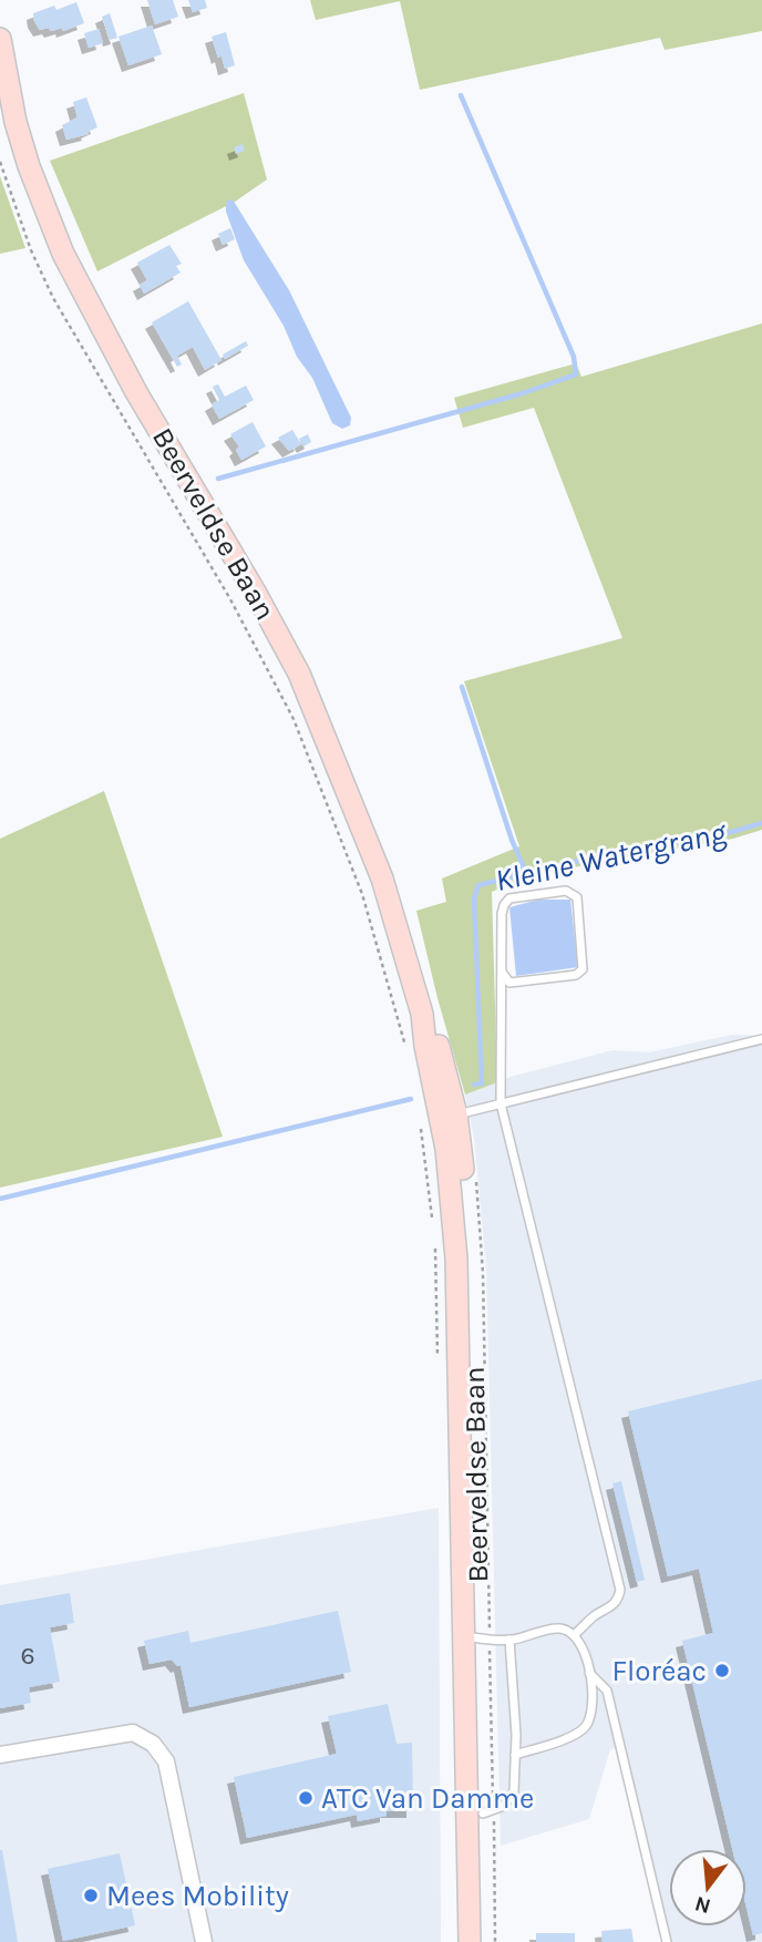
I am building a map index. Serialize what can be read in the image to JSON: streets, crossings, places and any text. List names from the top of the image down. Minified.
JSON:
{"streets":{"main road":["Beerveldse Baan"]},"water":["Kleine Watergrang"],"places":["Floréac","ATC Van Damme","Mees Mobility"],"house_numbers":["6"],"north":"bottom"}
